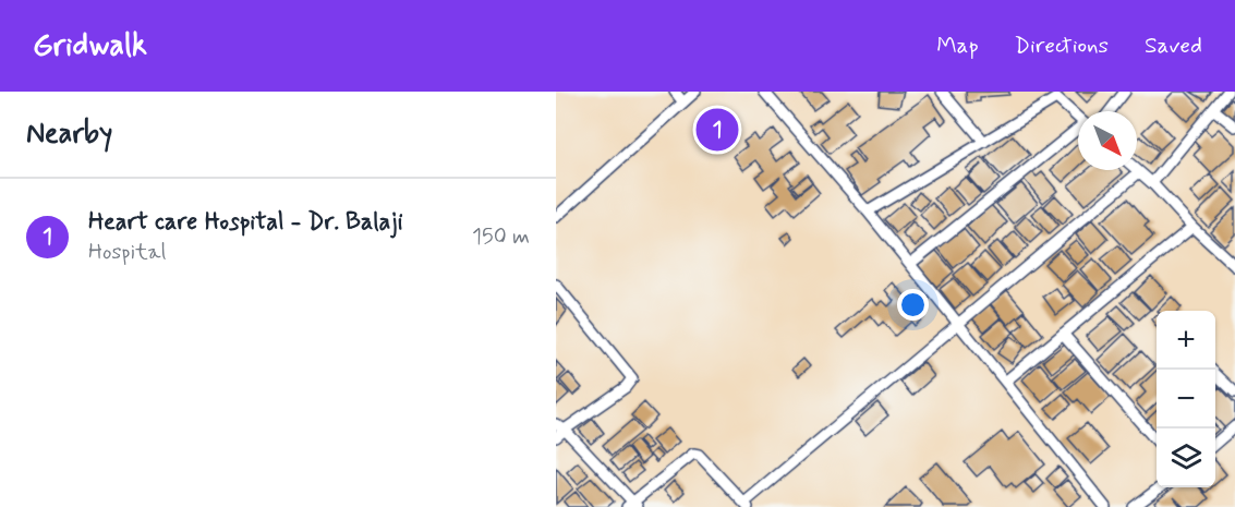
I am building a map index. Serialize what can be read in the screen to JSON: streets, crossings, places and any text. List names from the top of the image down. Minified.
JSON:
{"north":"bottom right","page":{"header":"Gridwalk","nav":["Map","Directions","Saved"],"heading":"Nearby","pins":"1","list":[{"mark":"1","name":"Heart care Hospital - Dr. Balaji","note":"Hospital","value":"150 m"}],"map_buttons":["+","−"]}}
